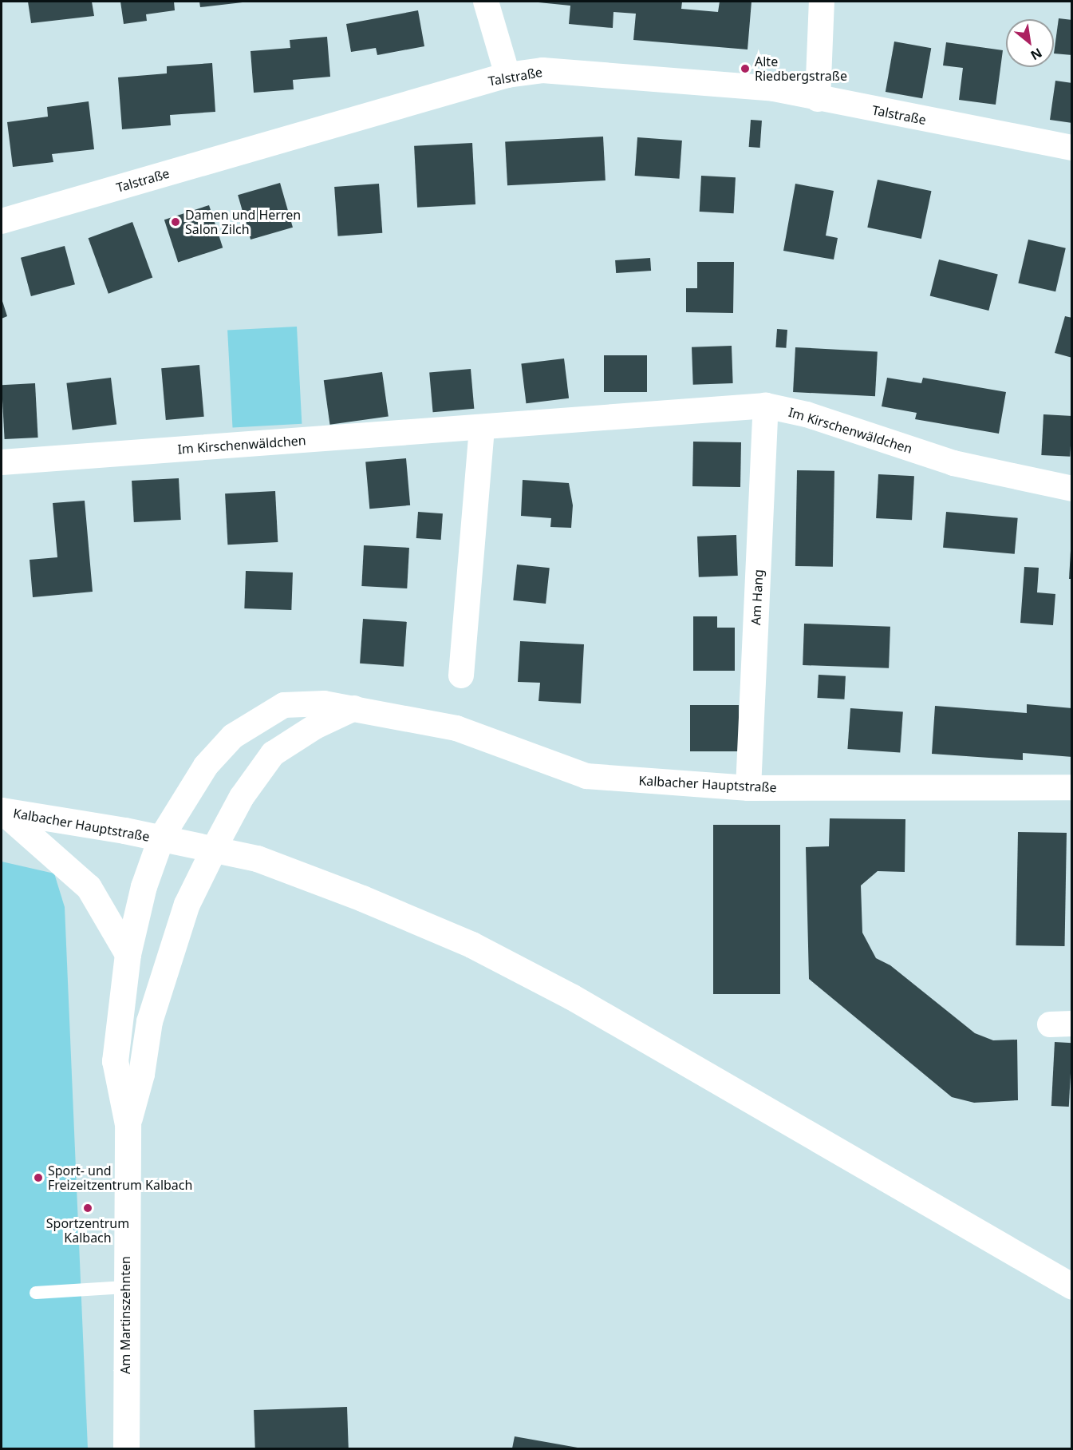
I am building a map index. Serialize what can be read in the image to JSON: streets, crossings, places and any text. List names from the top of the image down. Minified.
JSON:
{"streets":{"main road":["Kalbacher Hauptstraße","Am Martinszehnten"],"street":["Talstraße","Im Kirschenwäldchen","Am Hang"]},"crossings":[["Im Kirschenwäldchen","Am Hang"],["Am Hang","Kalbacher Hauptstraße"],["Kalbacher Hauptstraße","Am Martinszehnten"]],"places":["Alte Riedbergstraße","Damen und Herren Salon Zilch","Sport- und Freizeitzentrum Kalbach","Sportzentrum Kalbach"],"north":"bottom right"}
